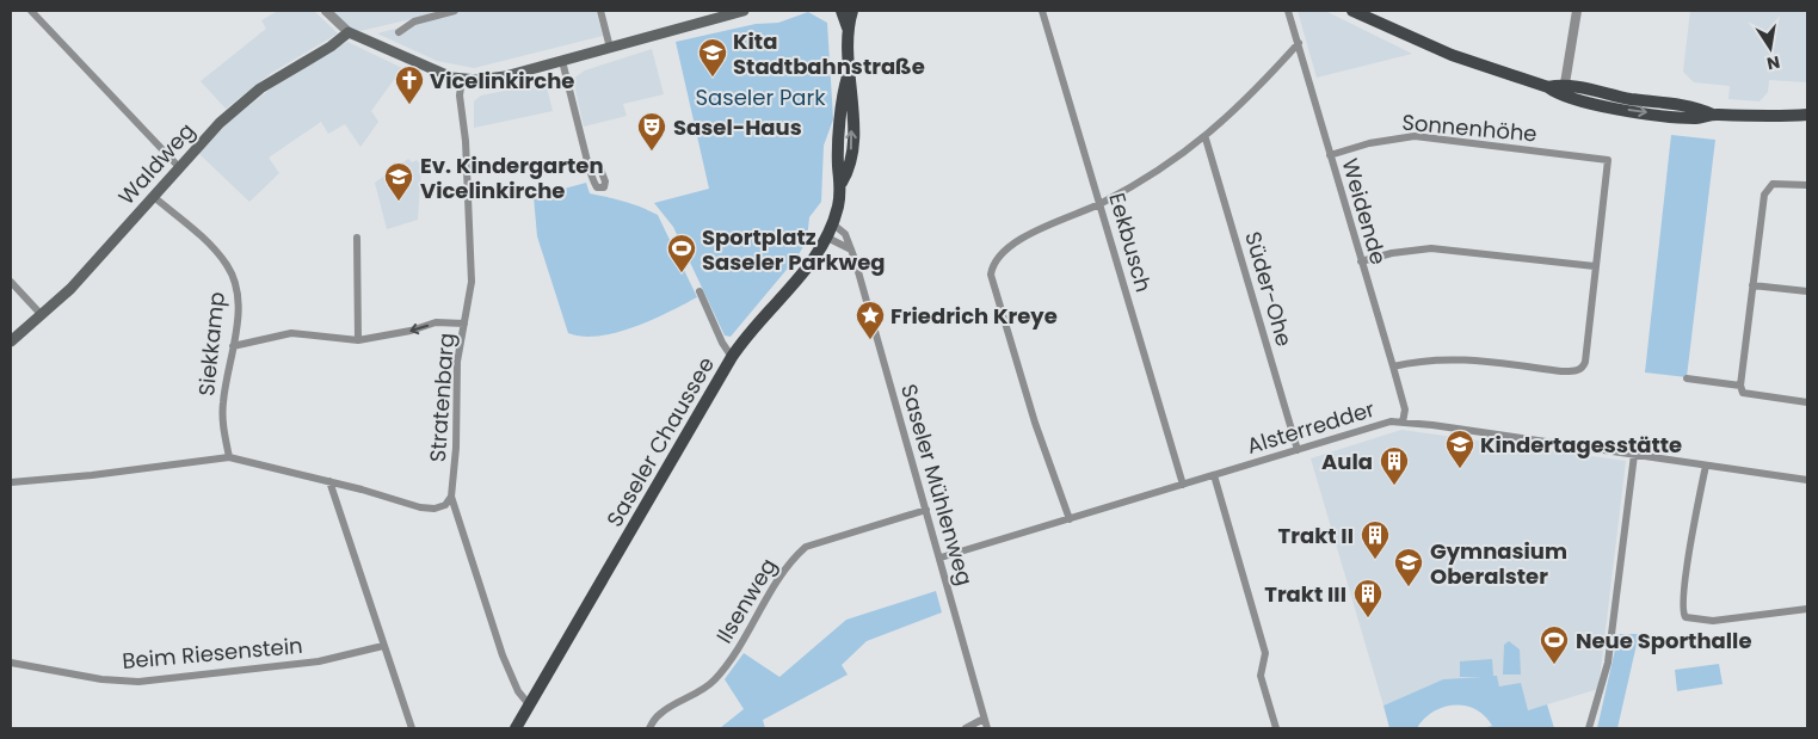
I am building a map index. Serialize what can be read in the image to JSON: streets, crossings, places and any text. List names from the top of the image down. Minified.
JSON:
{"streets":{"main road":["Waldweg","Saseler Chaussee"],"street":["Sonnenhöhe","Weidende","Eekbusch","Süder-Ohe","Siekkamp","Stratenbarg","Alsterredder","Saseler Mühlenweg","Ilsenweg","Beim Riesenstein"]},"crossings":[["Sonnenhöhe","Weidende"],["Waldweg","Siekkamp"],["Weidende","Alsterredder"],["Eekbusch","Alsterredder"],["Süder-Ohe","Alsterredder"],["Stratenbarg","Saseler Chaussee"],["Alsterredder","Saseler Mühlenweg"],["Saseler Chaussee","Saseler Mühlenweg"],["Saseler Mühlenweg","Ilsenweg"]],"parks":["Saseler Park"],"places":{"school or university":["Kita Stadtbahnstraße","Ev. Kindergarten Vicelinkirche","Kindertagesstätte","Gymnasium Oberalster"],"church":["Vicelinkirche"],"theatre":["Sasel-Haus"],"sports":["Sportplatz Saseler Parkweg","Neue Sporthalle"],"place":["Friedrich Kreye"],"building":["Aula","Trakt II","Trakt III"]},"north":"bottom"}
